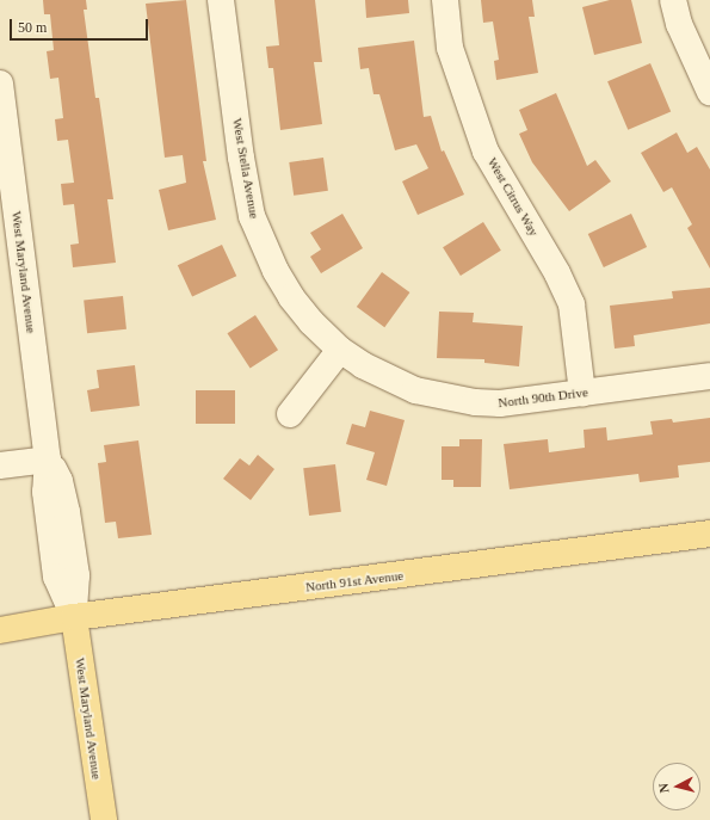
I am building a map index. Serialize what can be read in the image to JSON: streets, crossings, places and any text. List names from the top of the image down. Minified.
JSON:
{"streets":{"main road":["West Maryland Avenue","North 91st Avenue"],"street":["West Stella Avenue","West Citrus Way","North 90th Drive"]},"crossings":[["West Stella Avenue","North 90th Drive"],["West Citrus Way","North 90th Drive"],["West Maryland Avenue","North 91st Avenue"]],"scale_bar":"50 m","north":"left"}
